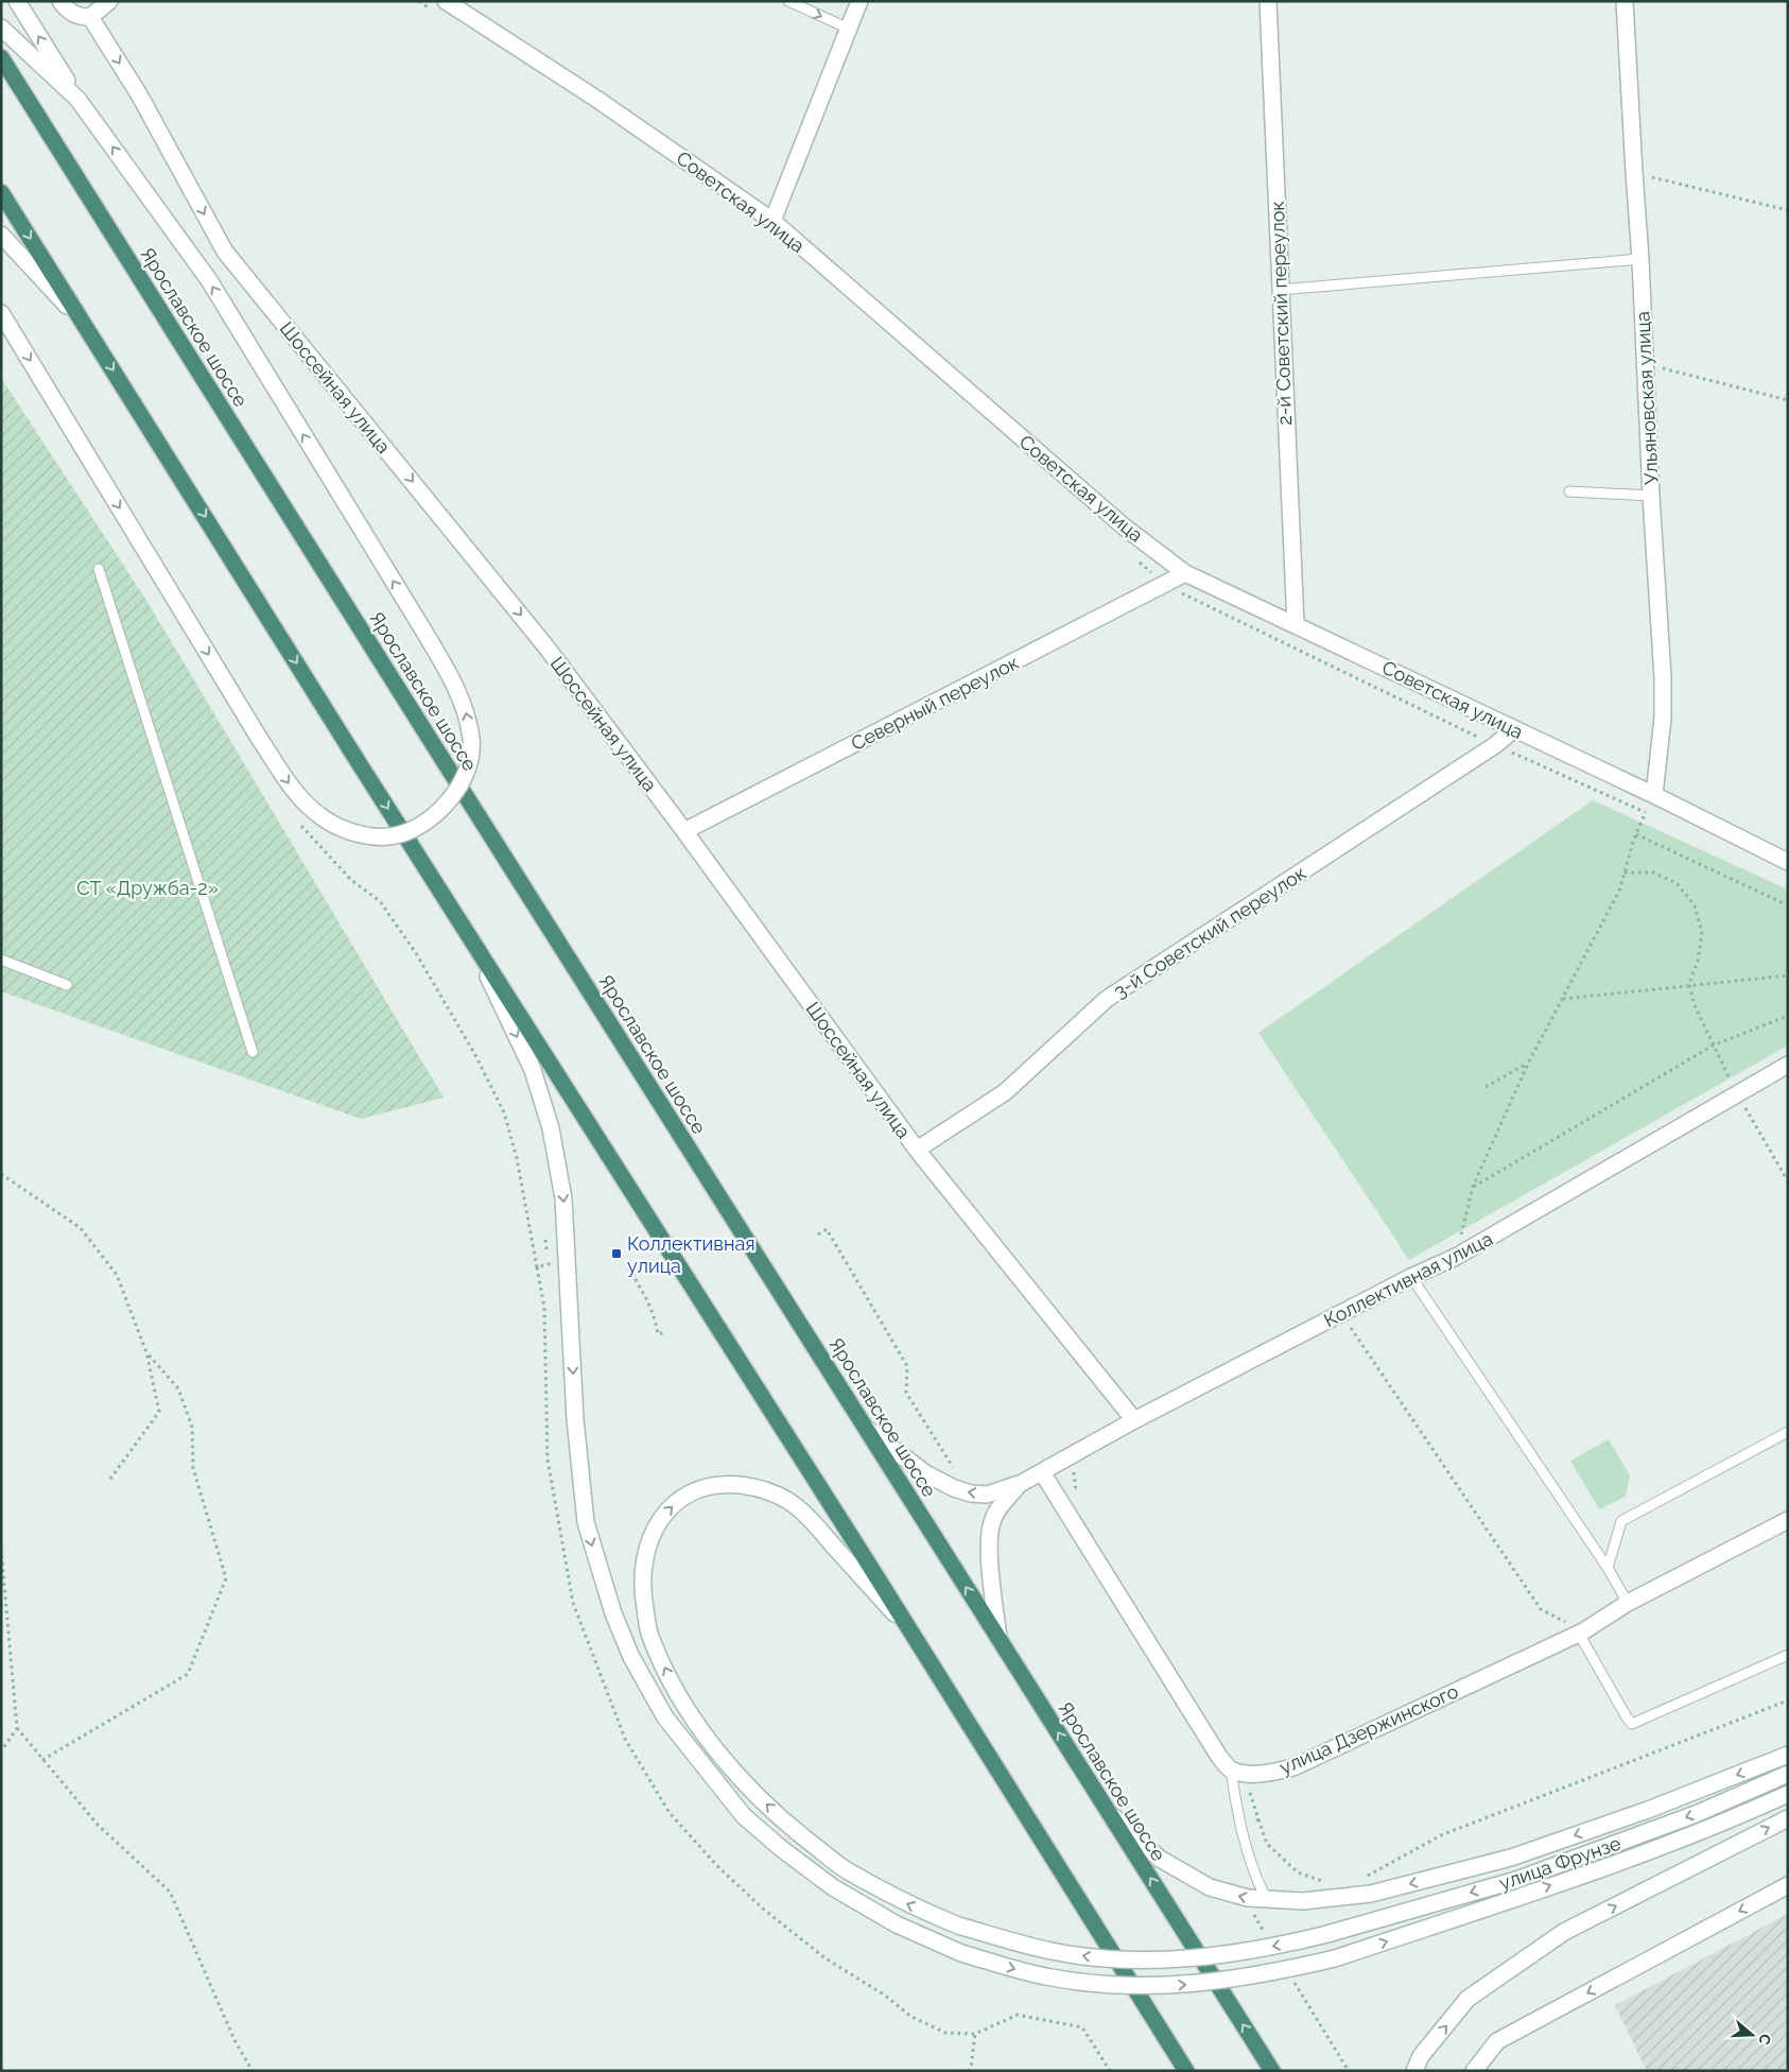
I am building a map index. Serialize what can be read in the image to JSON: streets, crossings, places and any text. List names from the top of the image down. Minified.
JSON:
{"streets":{"highway":["Ярославское шоссе"],"street":["Советская улица","2-й Советский переулок","Шоссейная улица","Ульяновская улица","Северный переулок","3-й Советский переулок","Коллективная улица","улица Дзержинского","улица Фрунзе"]},"crossings":[["Советская улица","2-й Советский переулок"],["Советская улица","Ульяновская улица"],["Советская улица","Северный переулок"],["Советская улица","3-й Советский переулок"],["Ярославское шоссе","Коллективная улица"],["Шоссейная улица","Северный переулок"],["Шоссейная улица","3-й Советский переулок"],["Шоссейная улица","Коллективная улица"]],"one_way":["Шоссейная улица"],"parks":["СТ «Дружба-2»"],"places":{"transit":["Коллективная улица"]},"north":"right"}
